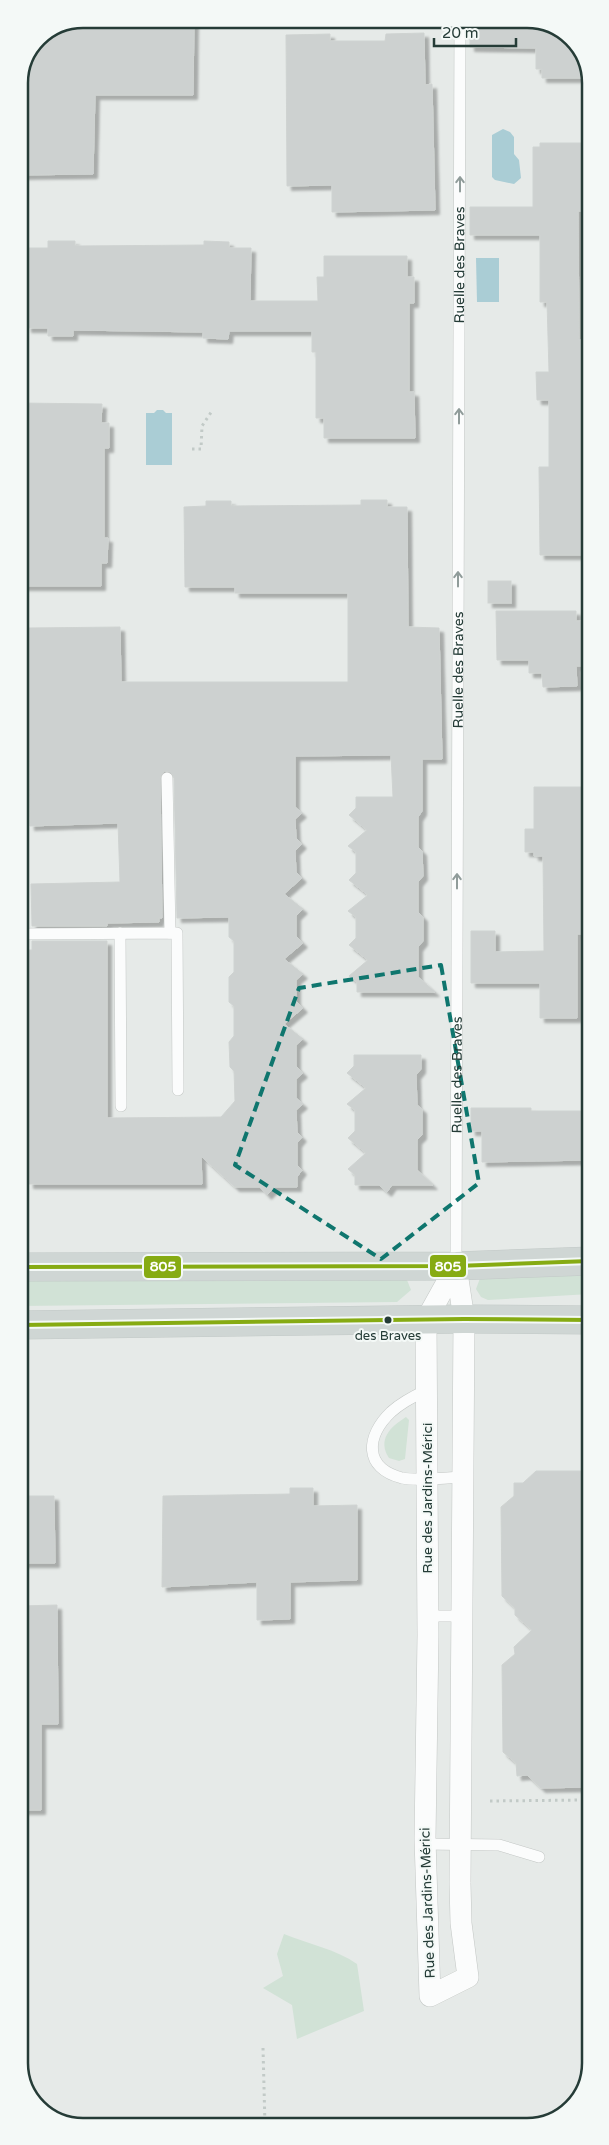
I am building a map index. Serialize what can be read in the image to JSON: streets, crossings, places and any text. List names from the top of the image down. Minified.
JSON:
{"streets":{"street":["Ruelle des Braves","Rue des Jardins-Mérici"]},"crossings":[["Ruelle des Braves","Rue des Jardins-Mérici"]],"one_way":["Ruelle des Braves"],"places":["des Braves"],"lines":["transit line 805"],"scale_bar":"20 m"}
